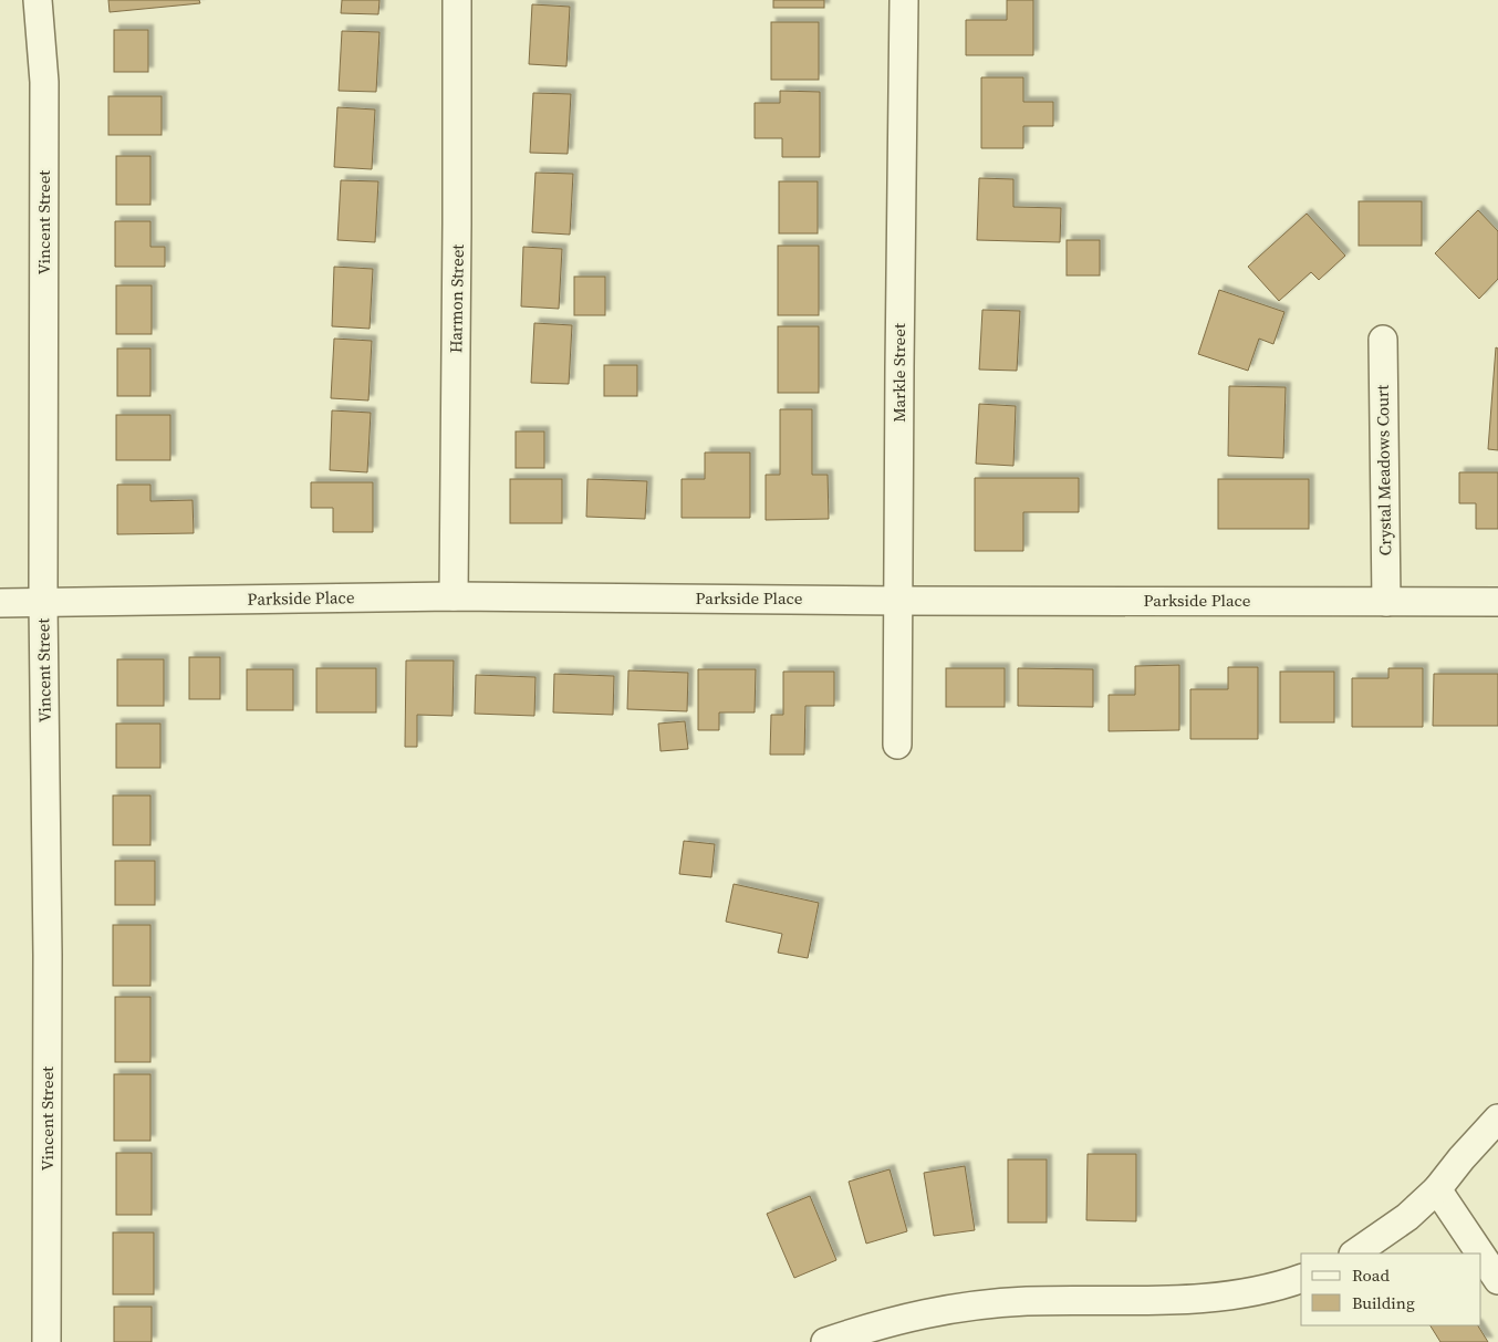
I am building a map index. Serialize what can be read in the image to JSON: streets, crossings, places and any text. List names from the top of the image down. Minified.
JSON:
{"streets":{"street":["Vincent Street","Harmon Street","Markle Street","Crystal Meadows Court","Parkside Place"]},"crossings":[["Vincent Street","Parkside Place"],["Harmon Street","Parkside Place"],["Markle Street","Parkside Place"],["Crystal Meadows Court","Parkside Place"]],"legend":["Road","Building"]}
